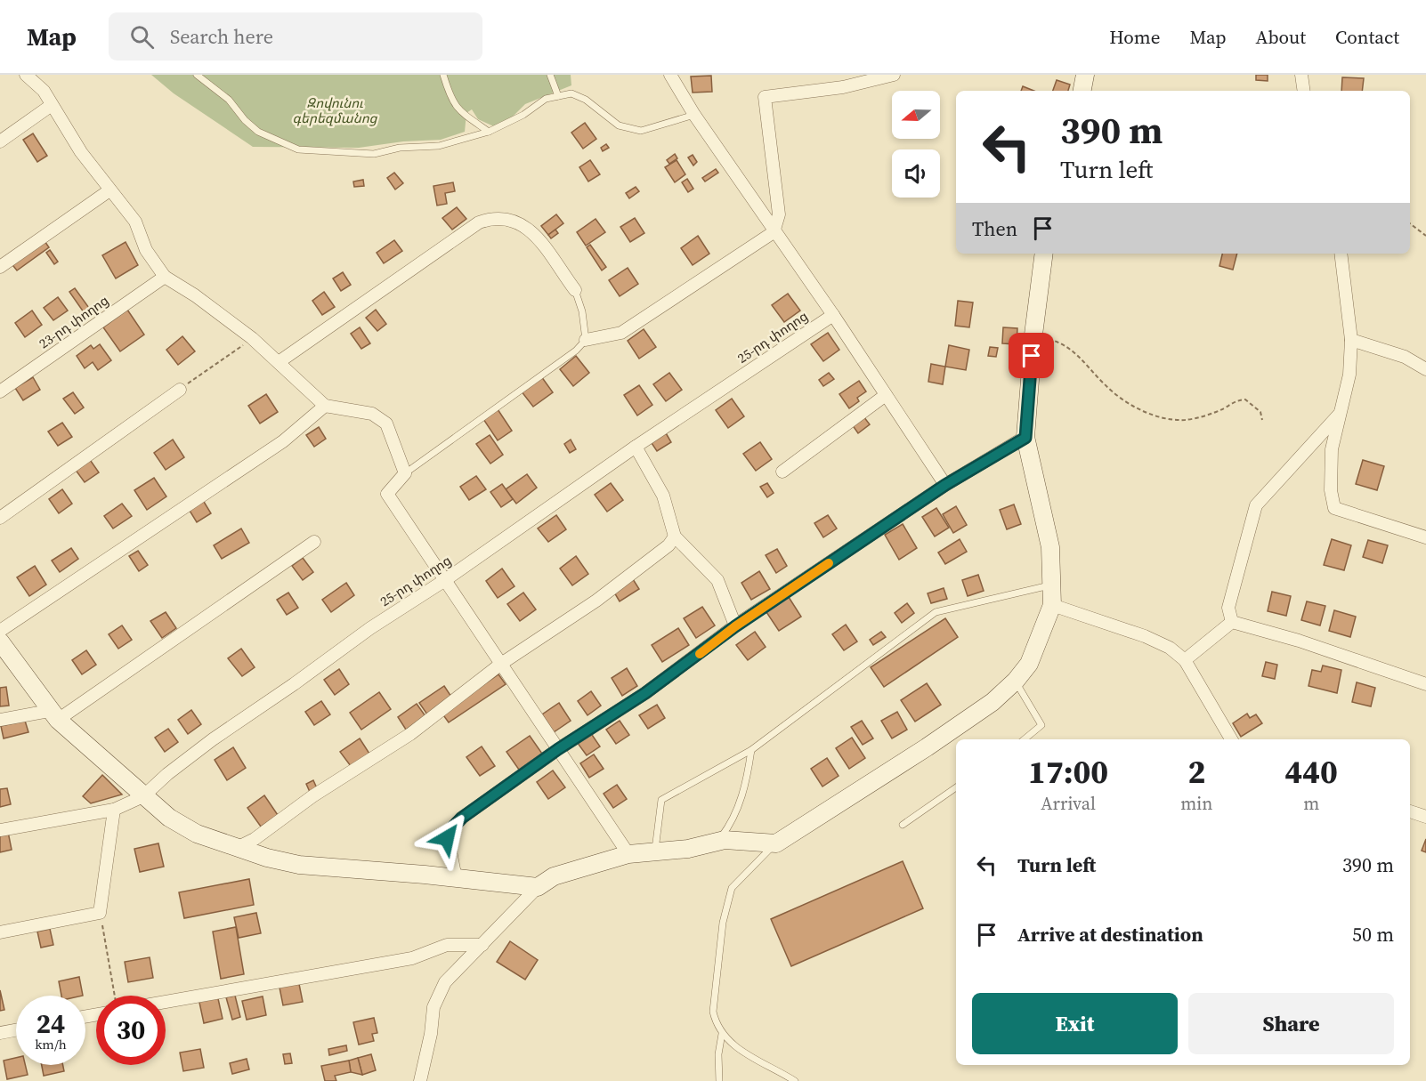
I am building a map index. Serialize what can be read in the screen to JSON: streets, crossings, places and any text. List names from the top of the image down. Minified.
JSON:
{"streets":{"street":["23-րդ փողոց","25-րդ փողոց"]},"parks":["Զովունու գերեզմանոց"],"north":"left","page":{"header":"Map","search":"Search here","nav":["Home","Map","About","Contact"],"turn":["390 m","Turn left"],"then":"Then","eta":["17:00","Arrival","2","min","440","m"],"list":[{"name":"Turn left","value":"390 m"},{"name":"Arrive at destination","value":"50 m"}],"buttons":["Exit","Share"],"speed":"24 km/h","limit":"30"}}
